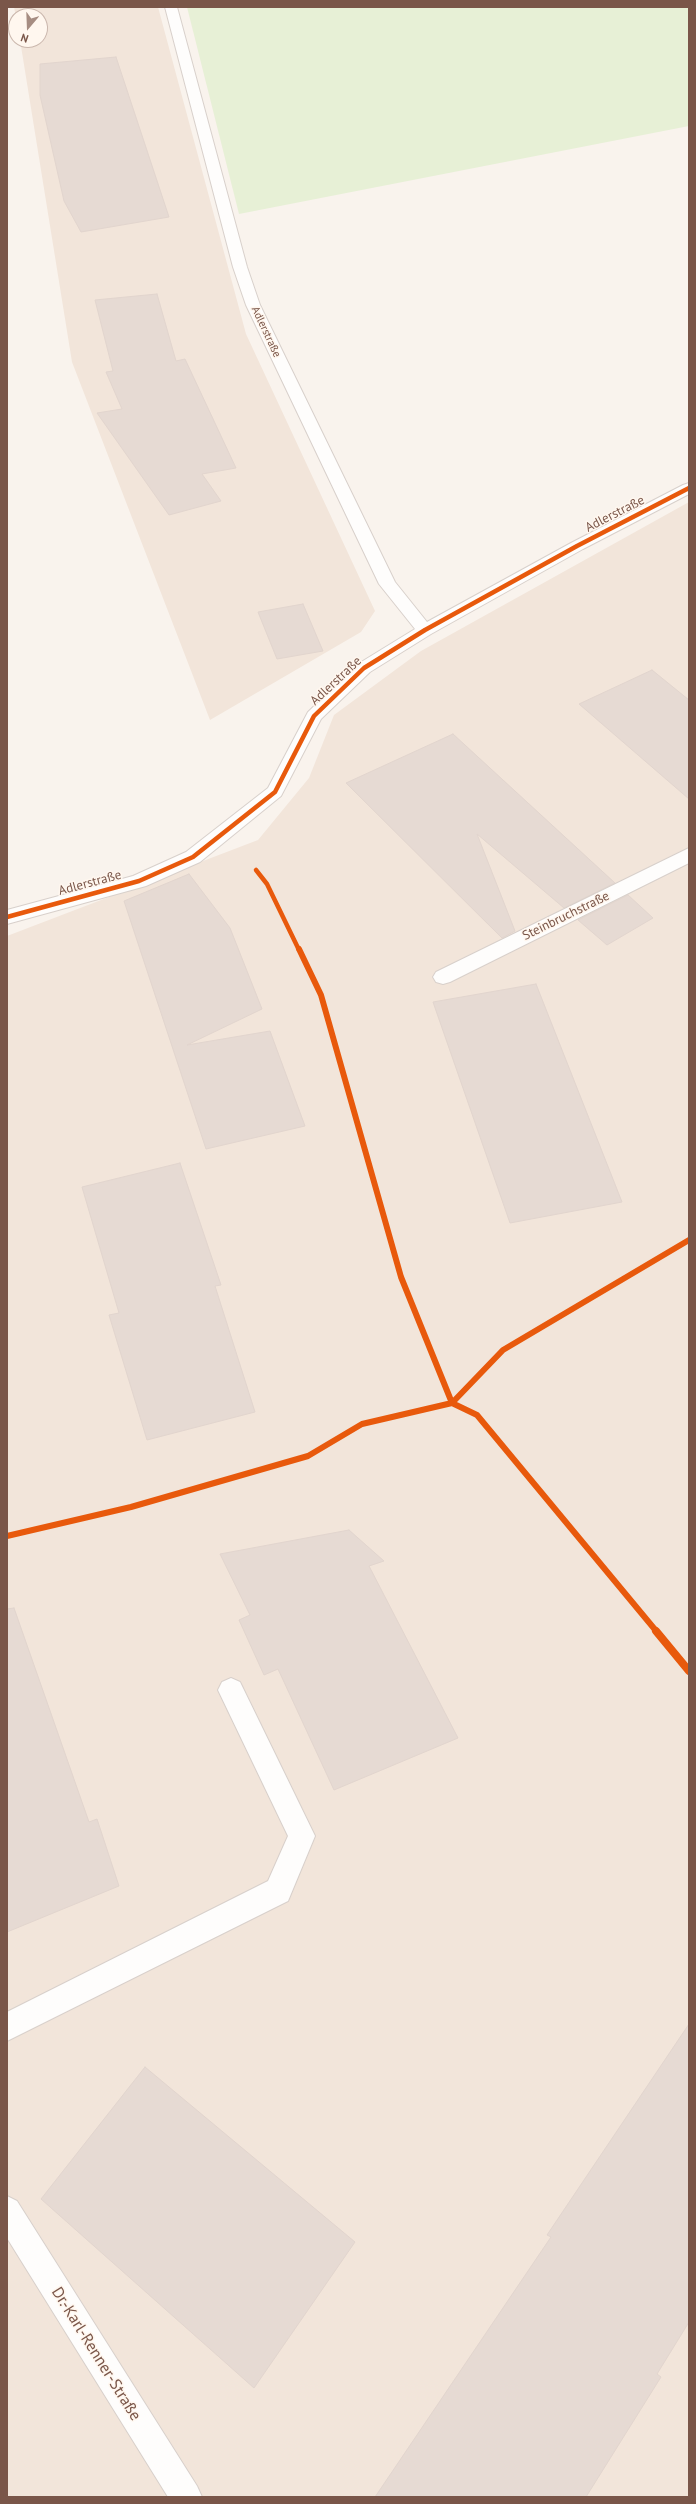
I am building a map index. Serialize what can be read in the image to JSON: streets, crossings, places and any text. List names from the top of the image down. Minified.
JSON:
{"streets":{"street":["Adlerstraße","Steinbruchstraße","Dr.-Karl-Renner-Straße"]},"north":"bottom"}
